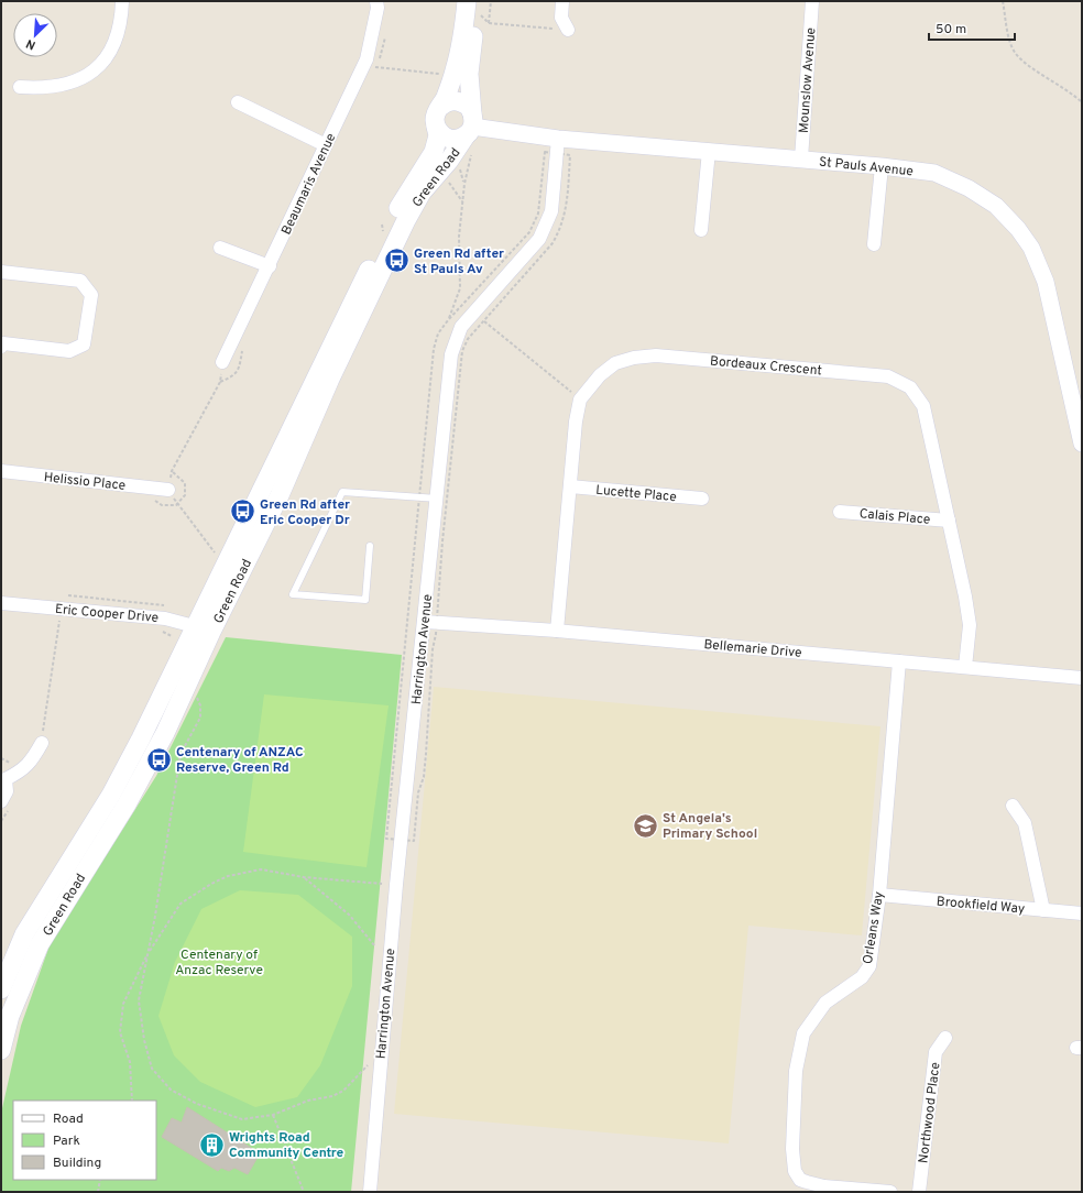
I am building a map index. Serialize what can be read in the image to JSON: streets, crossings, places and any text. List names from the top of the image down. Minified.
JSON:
{"streets":{"main road":["Green Road"],"street":["Mounslow Avenue","St Pauls Avenue","Beaumaris Avenue","Bordeaux Crescent","Helissio Place","Lucette Place","Calais Place","Eric Cooper Drive","Bellemarie Drive","Harrington Avenue","Brookfield Way","Orleans Way","Northwood Place"]},"crossings":[["Mounslow Avenue","St Pauls Avenue"],["St Pauls Avenue","Green Road"],["St Pauls Avenue","Harrington Avenue"],["Green Road","Eric Cooper Drive"],["Bordeaux Crescent","Lucette Place"],["Bordeaux Crescent","Calais Place"],["Bordeaux Crescent","Bellemarie Drive"],["Bellemarie Drive","Harrington Avenue"],["Bellemarie Drive","Orleans Way"],["Brookfield Way","Orleans Way"]],"parks":["Centenary of Anzac Reserve"],"places":{"bus stop":["Green Rd after St Pauls Av","Green Rd after Eric Cooper Dr","Centenary of ANZAC Reserve, Green Rd"],"school or university":["St Angela's Primary School"],"building":["Wrights Road Community Centre"]},"legend":["Road","Park","Building"],"scale_bar":"50 m","north":"bottom left"}
